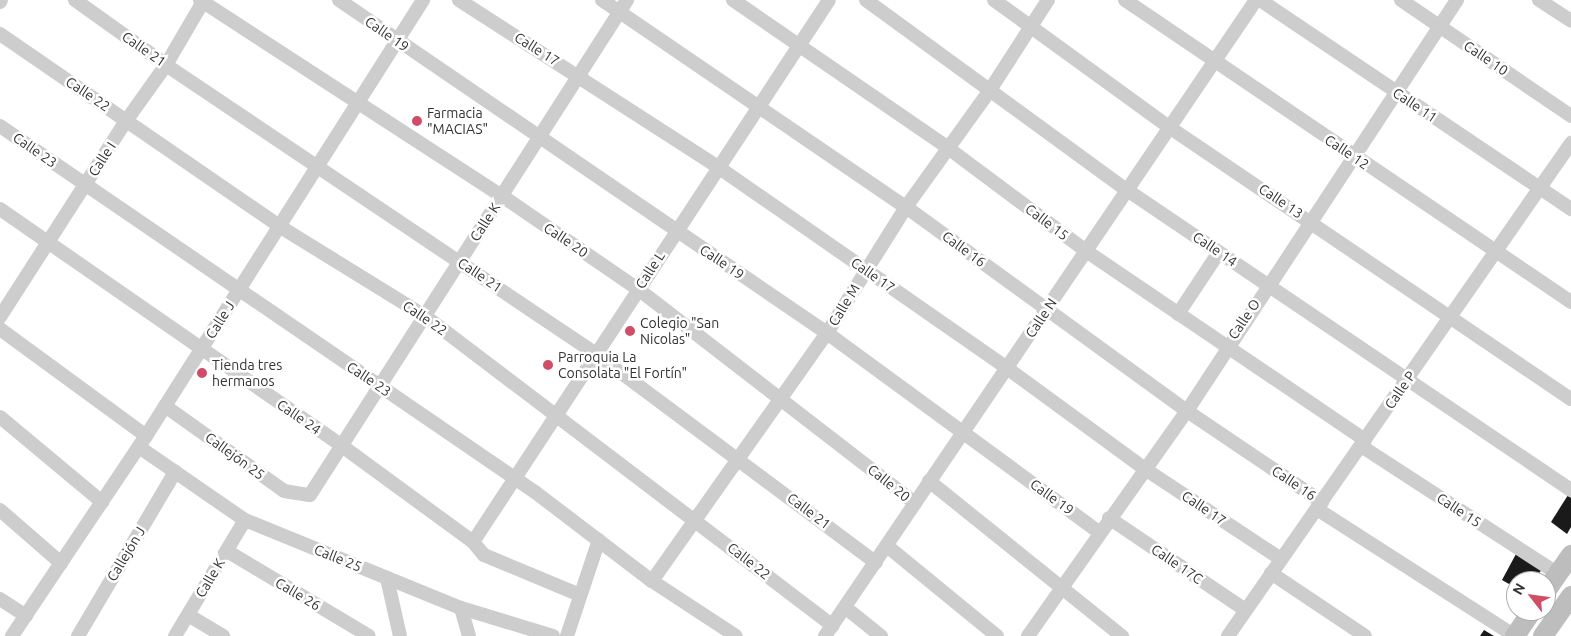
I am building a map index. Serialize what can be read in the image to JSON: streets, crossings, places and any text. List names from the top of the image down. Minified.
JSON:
{"streets":{"street":["Calle 19","Calle 21","Calle 17","Calle 10","Calle 22","Calle 11","Calle 23","Calle 12","Calle I","Calle 13","Calle K","Calle 15","Calle 20","Calle 16","Calle 14","Calle L","Calle M","Calle N","Calle O","Calle J","Calle P","Calle 24","Callejón 25","Callejón J","Calle 25","Calle 17C","Calle 26"]},"crossings":[["Calle 19","Calle K"],["Calle 19","Calle L"],["Calle 19","Calle M"],["Calle 19","Calle N"],["Calle 19","Calle O"],["Calle 19","Calle J"],["Calle 21","Calle I"],["Calle 21","Calle K"],["Calle 21","Calle L"],["Calle 21","Calle M"],["Calle 21","Calle N"],["Calle 21","Calle J"],["Calle 17","Calle K"],["Calle 17","Calle L"],["Calle 17","Calle M"],["Calle 17","Calle N"],["Calle 17","Calle O"],["Calle 17","Calle P"],["Calle 10","Calle O"],["Calle 22","Calle I"],["Calle 22","Calle K"],["Calle 22","Calle L"],["Calle 22","Calle M"],["Calle 22","Calle N"],["Calle 22","Calle J"],["Calle 11","Calle O"],["Calle 11","Calle P"],["Calle 23","Calle I"],["Calle 23","Calle K"],["Calle 23","Calle L"],["Calle 23","Calle M"],["Calle 23","Calle J"],["Calle 12","Calle N"],["Calle 12","Calle O"],["Calle 12","Calle P"],["Calle I","Calle 20"],["Calle I","Calle 24"],["Calle 13","Calle M"],["Calle 13","Calle N"],["Calle 13","Calle O"],["Calle 13","Calle P"],["Calle K","Calle 20"],["Calle K","Calle 16"],["Calle K","Calle 24"],["Calle K","Callejón 25"],["Calle K","Calle 25"],["Calle K","Calle 26"],["Calle 15","Calle L"],["Calle 15","Calle M"],["Calle 15","Calle N"],["Calle 15","Calle O"],["Calle 15","Calle P"],["Calle 20","Calle L"],["Calle 20","Calle M"],["Calle 20","Calle N"],["Calle 20","Calle O"],["Calle 20","Calle J"],["Calle 16","Calle L"],["Calle 16","Calle M"],["Calle 16","Calle N"],["Calle 16","Calle O"],["Calle 16","Calle P"],["Calle 14","Calle M"],["Calle 14","Calle N"],["Calle 14","Calle O"],["Calle 14","Calle P"],["Calle L","Calle 24"],["Calle O","Calle 17C"],["Calle J","Calle 24"],["Calle J","Callejón 25"],["Calle J","Calle 25"],["Calle P","Calle 17C"],["Callejón J","Calle 25"]],"places":["Farmacia \"MACIAS\"","Colegio \"San Nicolas\"","Parroquia La Consolata \"El Fortín\"","Tienda tres hermanos"],"north":"top left"}
